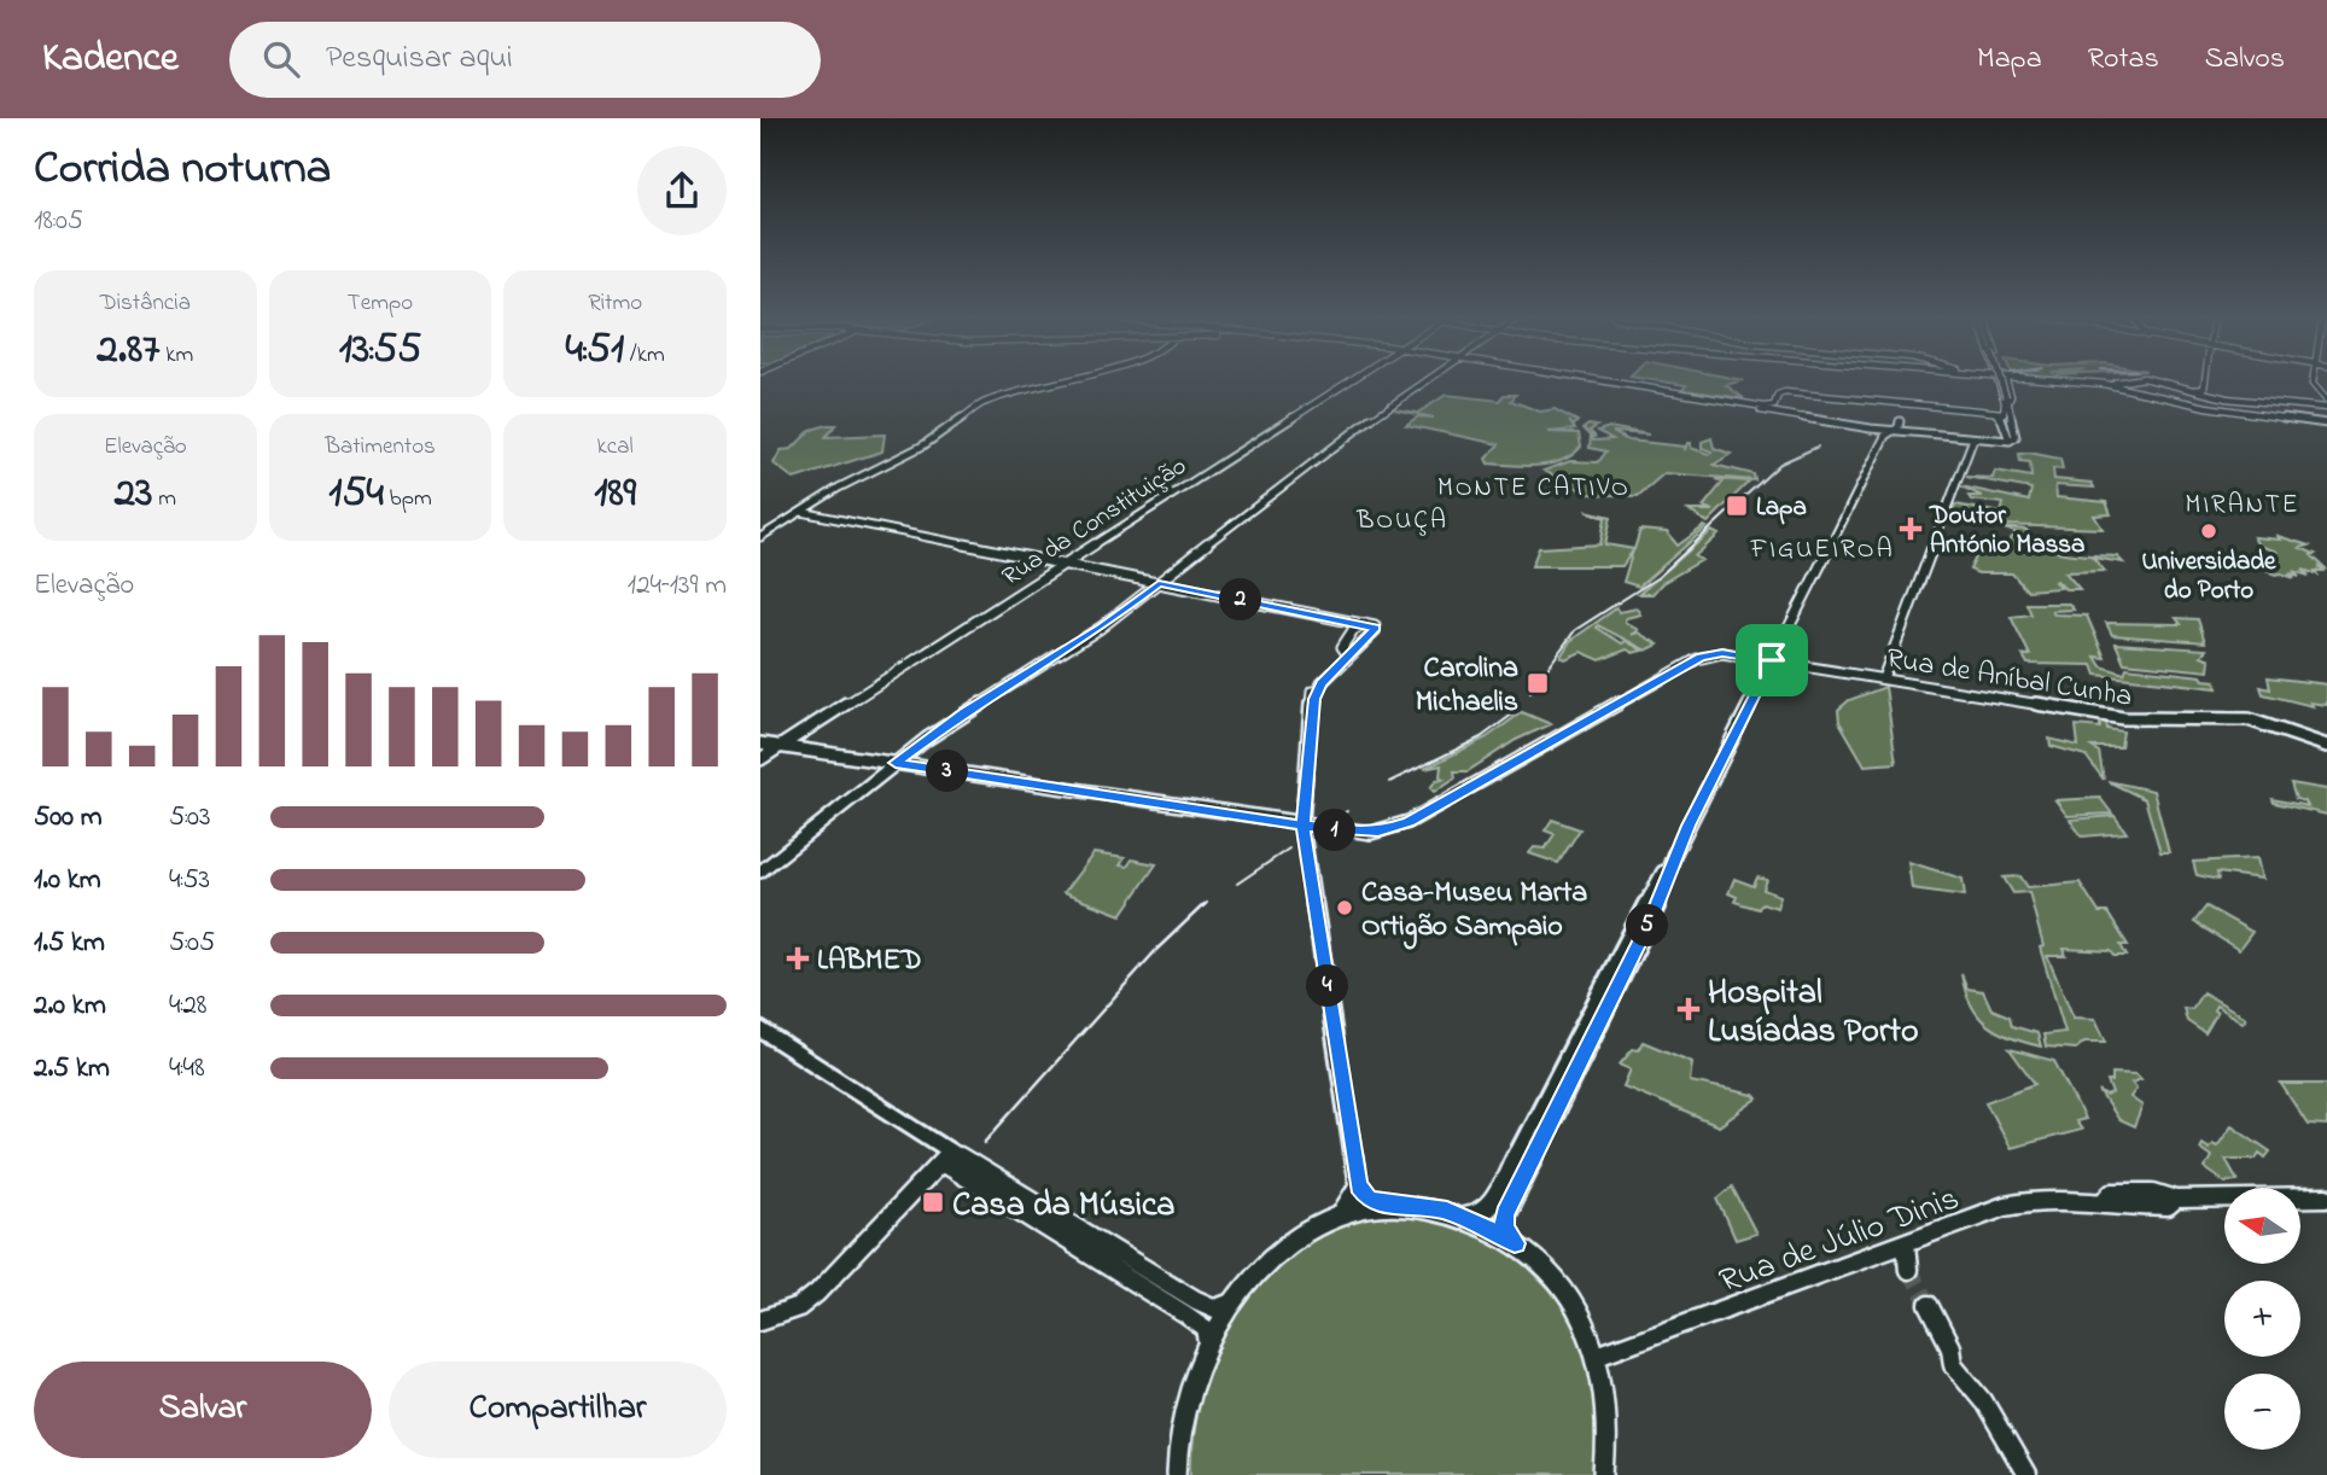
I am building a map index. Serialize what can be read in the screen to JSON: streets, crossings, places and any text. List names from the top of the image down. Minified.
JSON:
{"streets":{"main road":["Rua da Constituição","Rua de Aníbal Cunha","Rua de Júlio Dinis"]},"crossings":[["Rua da Constituição","Rua de Aníbal Cunha"]],"districts":["MONTE CATIVO","MIRANTE","BOUÇA","FIGUEIROA"],"places":{"transit":["Lapa","Carolina Michaelis","Casa da Música"],"health":["Doutor António Massa","LABMED","Hospital Lusíadas Porto"],"other":["Universidade do Porto","Casa-Museu Marta Ortigão Sampaio"]},"north":"left","page":{"header":"Kadence","search":"Pesquisar aqui","nav":["Mapa","Rotas","Salvos"],"heading":["Corrida noturna","18:05"],"stats":[["Distância","2.87 km"],["Tempo","13:55"],["Ritmo","4:51 /km"],["Elevação","23 m"],["Batimentos","154 bpm"],["kcal","189"]],"chart":["Elevação","124–139 m"],"pins":["2","3","1","5","4"],"list":[{"name":"500 m","note":"5:03"},{"name":"1.0 km","note":"4:53"},{"name":"1.5 km","note":"5:05"},{"name":"2.0 km","note":"4:28"},{"name":"2.5 km","note":"4:48"}],"map_buttons":["+","−"],"buttons":["Salvar","Compartilhar"]}}
